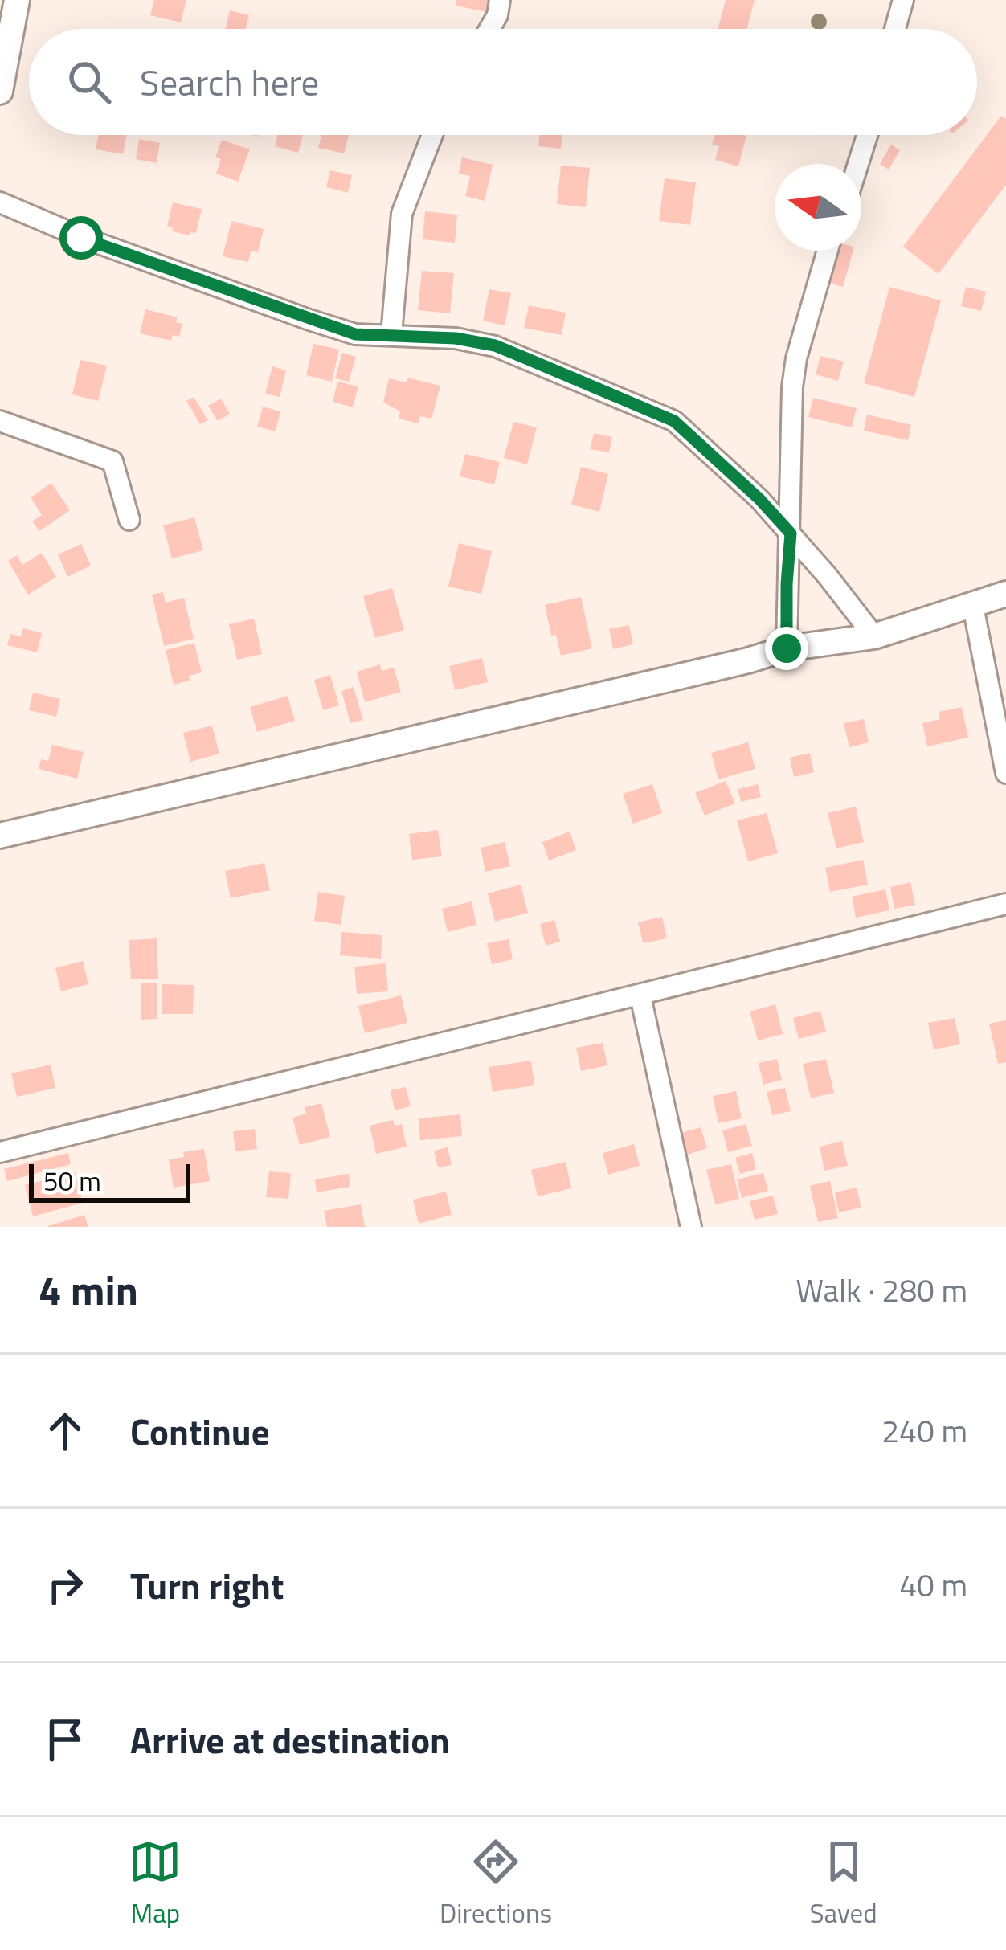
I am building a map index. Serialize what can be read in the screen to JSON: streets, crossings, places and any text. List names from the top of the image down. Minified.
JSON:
{"scale_bar":"50 m","north":"left","page":{"search":"Search here","scale":"50 m","heading":["4 min","Walk · 280 m"],"list":[["Continue","240 m"],["Turn right","40 m"],"Arrive at destination"],"nav":["Map","Directions","Saved"]}}
